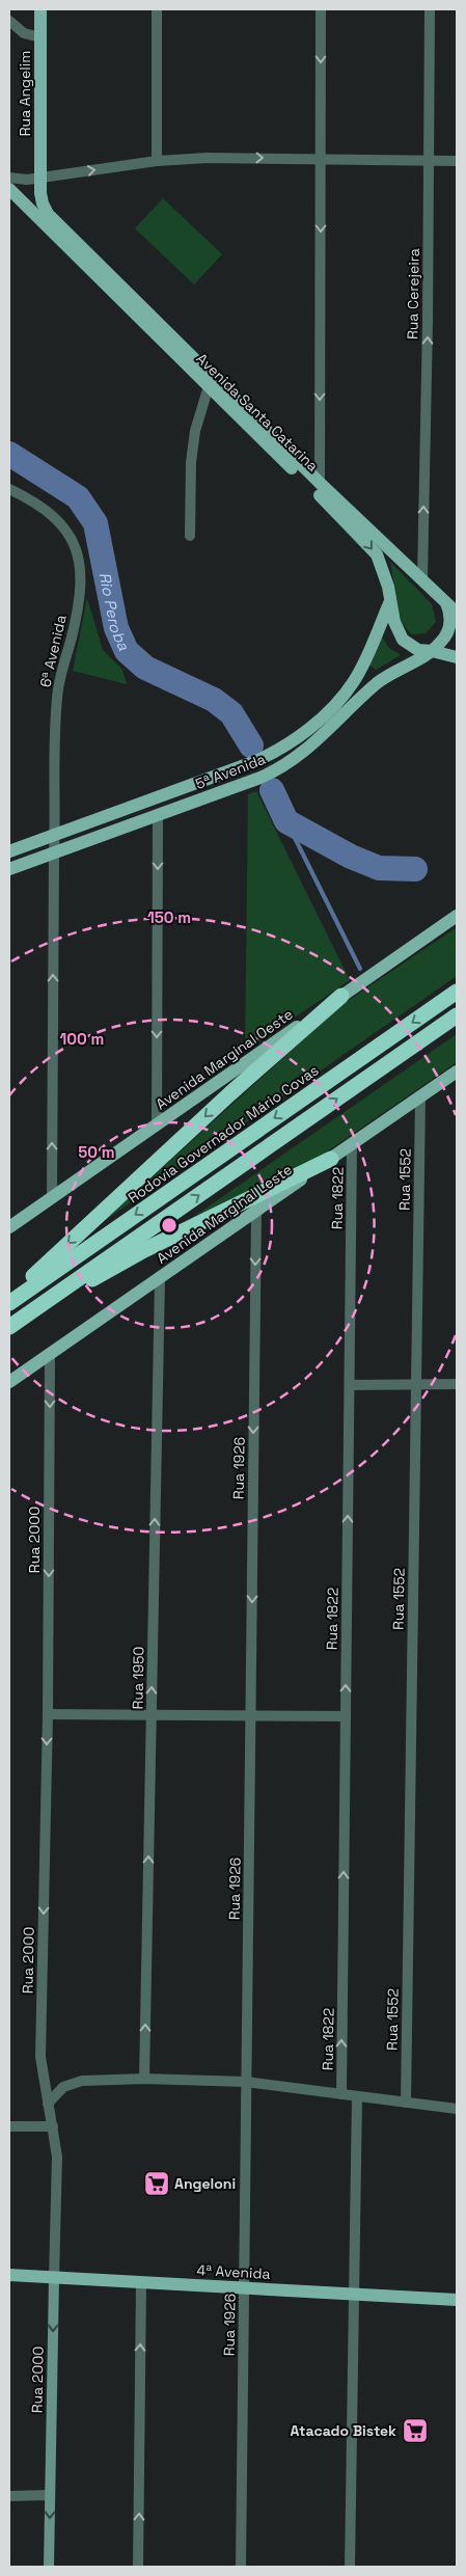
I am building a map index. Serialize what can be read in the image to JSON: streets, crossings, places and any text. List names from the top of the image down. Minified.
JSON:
{"streets":{"highway":["Rodovia Governador Mário Covas"],"main road":["Rua Angelim","Avenida Santa Catarina","5ª Avenida","Avenida Marginal Oeste","Avenida Marginal Leste","Rua 2000","4ª Avenida"],"street":["Rua Cerejeira","6ª Avenida","Rua 1552","Rua 1822","Rua 1926","Rua 1950"]},"crossings":[["Rua Angelim","Avenida Santa Catarina"],["Rua Cerejeira","Avenida Santa Catarina"],["Avenida Santa Catarina","5ª Avenida"],["6ª Avenida","5ª Avenida"],["6ª Avenida","Avenida Marginal Oeste"],["Rua 1552","Avenida Marginal Leste"],["Rua 1822","Avenida Marginal Leste"],["Avenida Marginal Leste","Rua 1926"],["Avenida Marginal Leste","Rua 2000"],["Avenida Marginal Leste","Rua 1950"],["Rua 1926","4ª Avenida"],["Rua 2000","4ª Avenida"]],"one_way":["Rua Cerejeira","6ª Avenida","Rua 1822","Rua 1926","Rua 2000","Rua 1950"],"water":["Rio Peroba"],"places":{"supermarket":["Angeloni","Atacado Bistek"]},"rings":["150 m","100 m","50 m"]}
